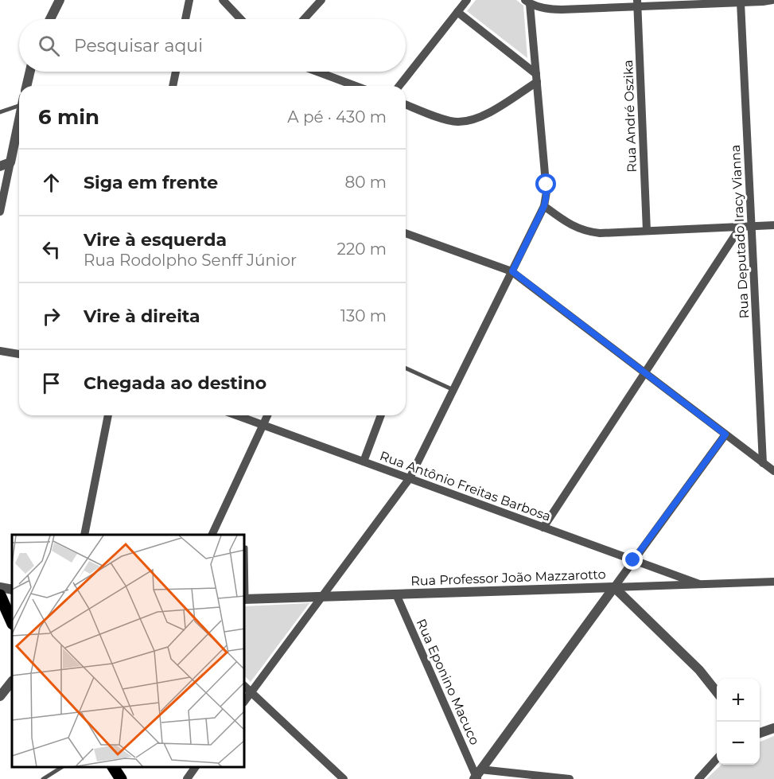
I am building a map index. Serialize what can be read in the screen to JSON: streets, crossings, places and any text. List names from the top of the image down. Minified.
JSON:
{"streets":{"street":["Rua André Oszika","Rua Deputado Iracy Vianna","Rua Antônio Freitas Barbosa","Rua Professor João Mazzarotto","Rua Eponino Macuco"]},"crossings":[["Rua Antônio Freitas Barbosa","Rua Professor João Mazzarotto"],["Rua Professor João Mazzarotto","Rua Eponino Macuco"]],"page":{"search":"Pesquisar aqui","heading":["6 min","A pé · 430 m"],"list":[["Siga em frente","80 m"],["Vire à esquerda","Rua Rodolpho Senff Júnior","220 m"],["Vire à direita","130 m"],"Chegada ao destino"],"map_buttons":["+","−"]}}
